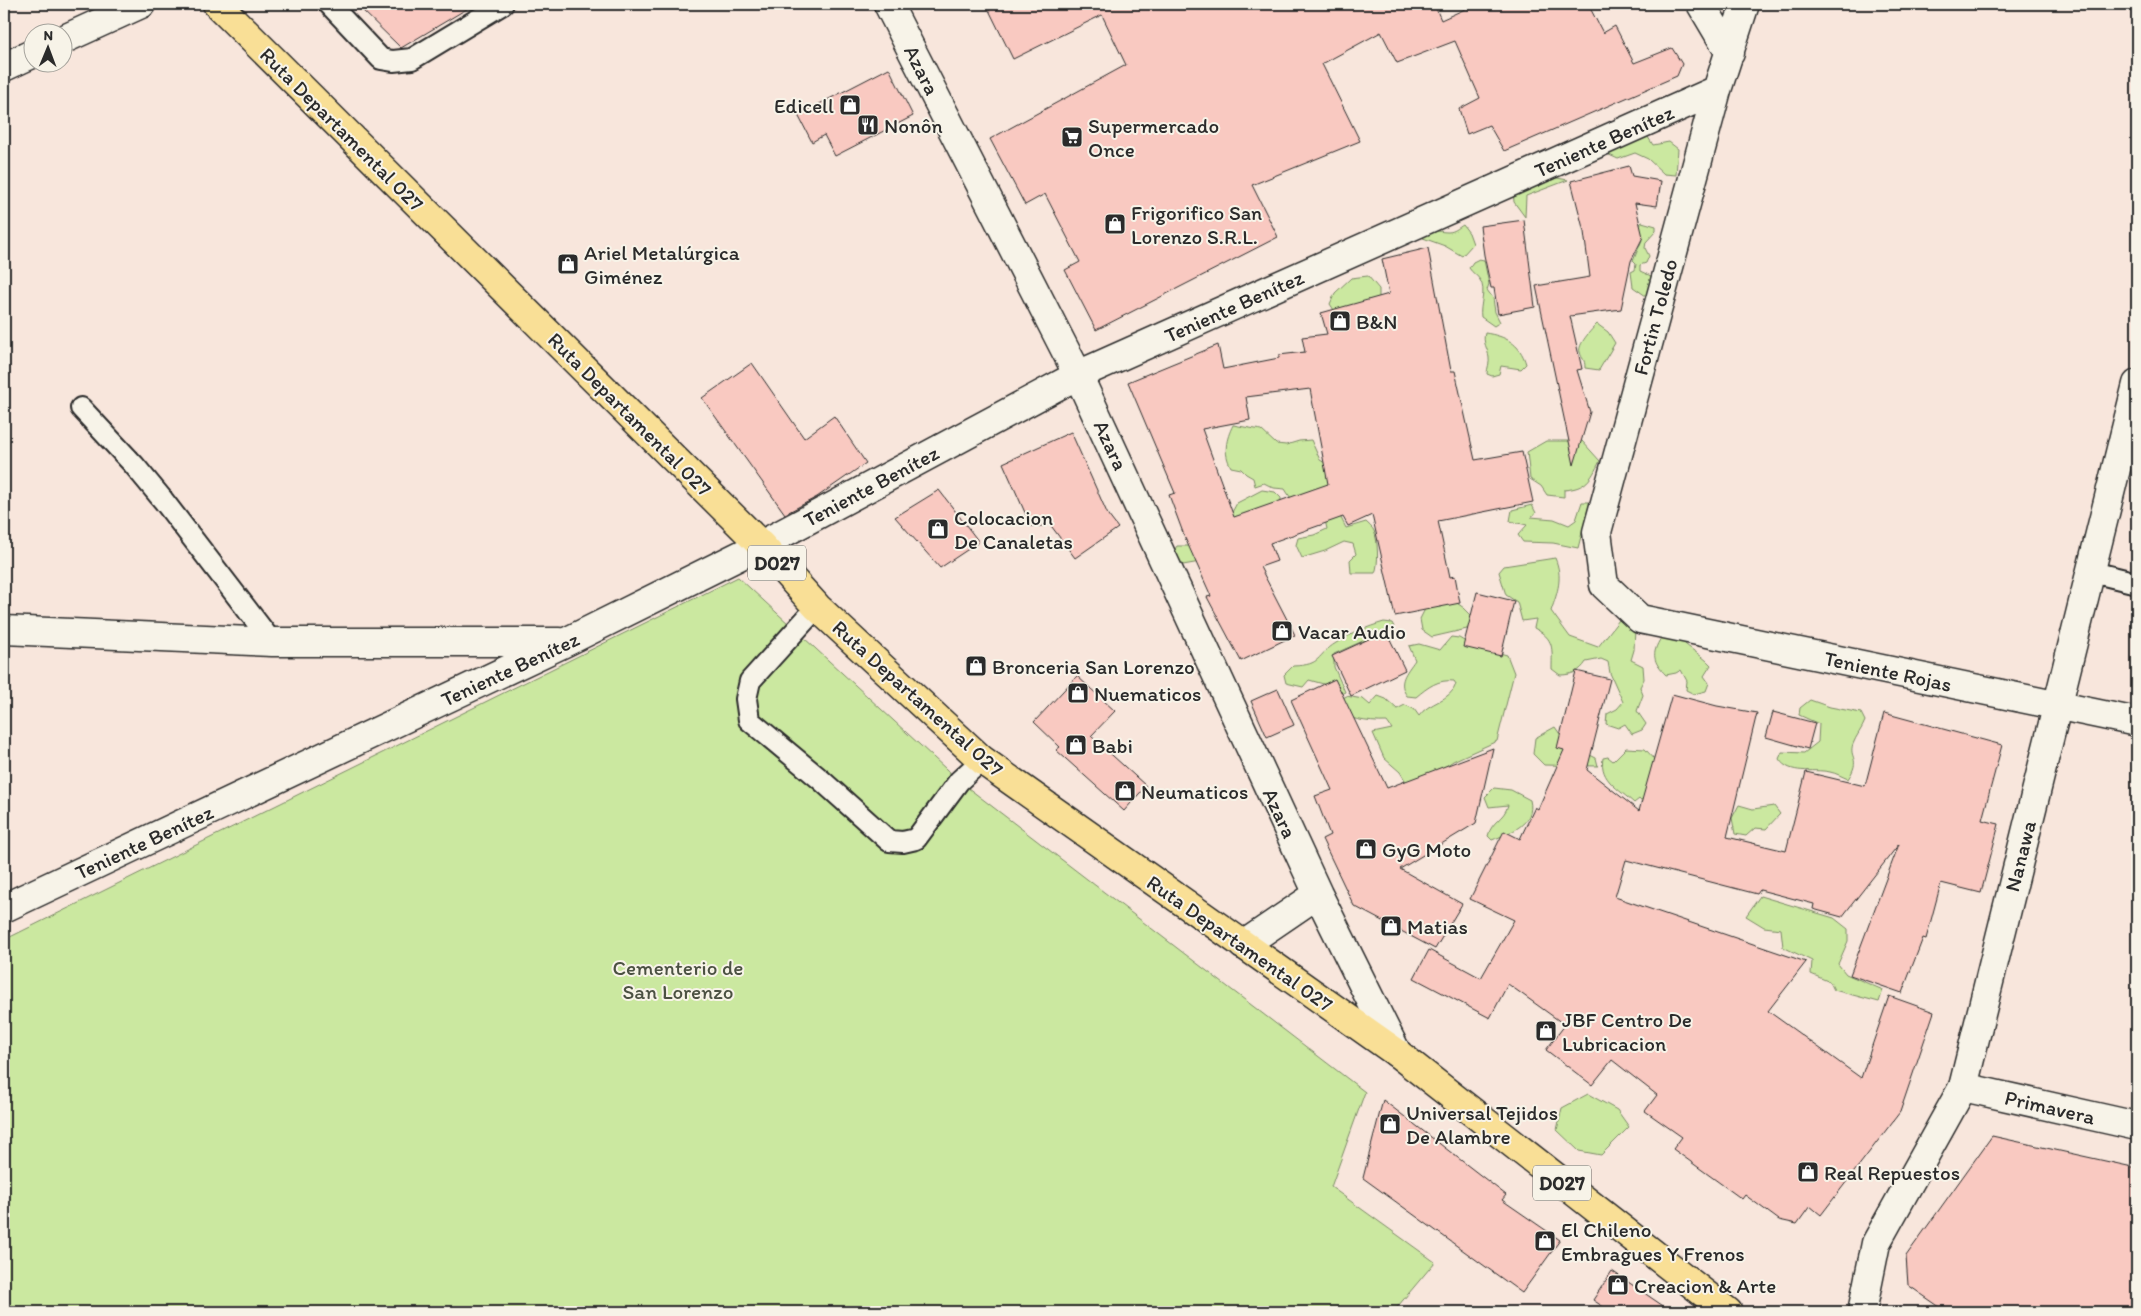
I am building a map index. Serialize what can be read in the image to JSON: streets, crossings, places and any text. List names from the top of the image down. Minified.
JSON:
{"streets":{"main road":["Ruta Departamental 027","D027"],"street":["Azara","Teniente Benítez","Fortin Toledo","Teniente Rojas","Nanawa","Primavera"]},"crossings":[["Azara","Ruta Departamental 027"],["Azara","Teniente Benítez"],["Ruta Departamental 027","Teniente Benítez"],["Teniente Benítez","Fortin Toledo"],["Fortin Toledo","Teniente Rojas"],["Teniente Rojas","Nanawa"],["Nanawa","Primavera"]],"parks":["Cementerio de San Lorenzo"],"places":{"shop":["Edicell","Frigorifico San Lorenzo S.R.L.","Ariel Metalúrgica Giménez","B&N","Colocacion De Canaletas","Vacar Audio","Bronceria San Lorenzo","Nuematicos","Babi","Neumaticos","GyG Moto","Matias","JBF Centro De Lubricacion","Universal Tejidos De Alambre","Real Repuestos","El Chileno Embragues Y Frenos","Creacion & Arte"],"restaurant":["Nonôn"],"supermarket":["Supermercado Once"]},"north":"top"}
